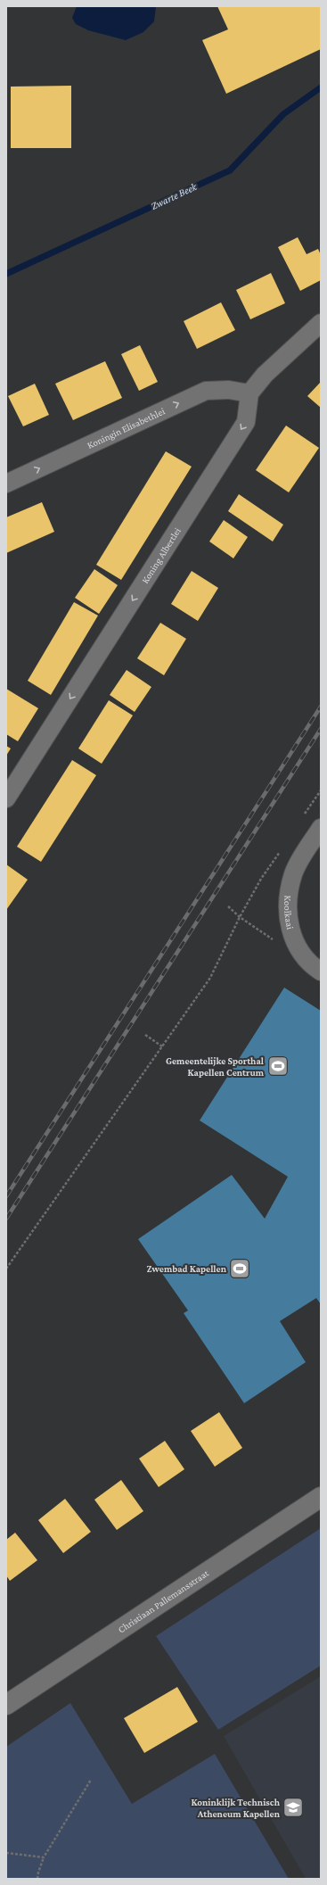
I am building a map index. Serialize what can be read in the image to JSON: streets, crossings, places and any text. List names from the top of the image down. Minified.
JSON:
{"streets":{"street":["Koningin Elisabethlei","Koning Albertlei","Koolkaai","Christiaan Pallemansstraat"]},"crossings":[["Koningin Elisabethlei","Koning Albertlei"]],"one_way":["Koningin Elisabethlei","Koning Albertlei"],"water":["Zwarte Beek"],"places":{"sports":["Gemeentelijke Sporthal Kapellen Centrum","Zwembad Kapellen"],"school or university":["Koninklijk Technisch Atheneum Kapellen"]}}
